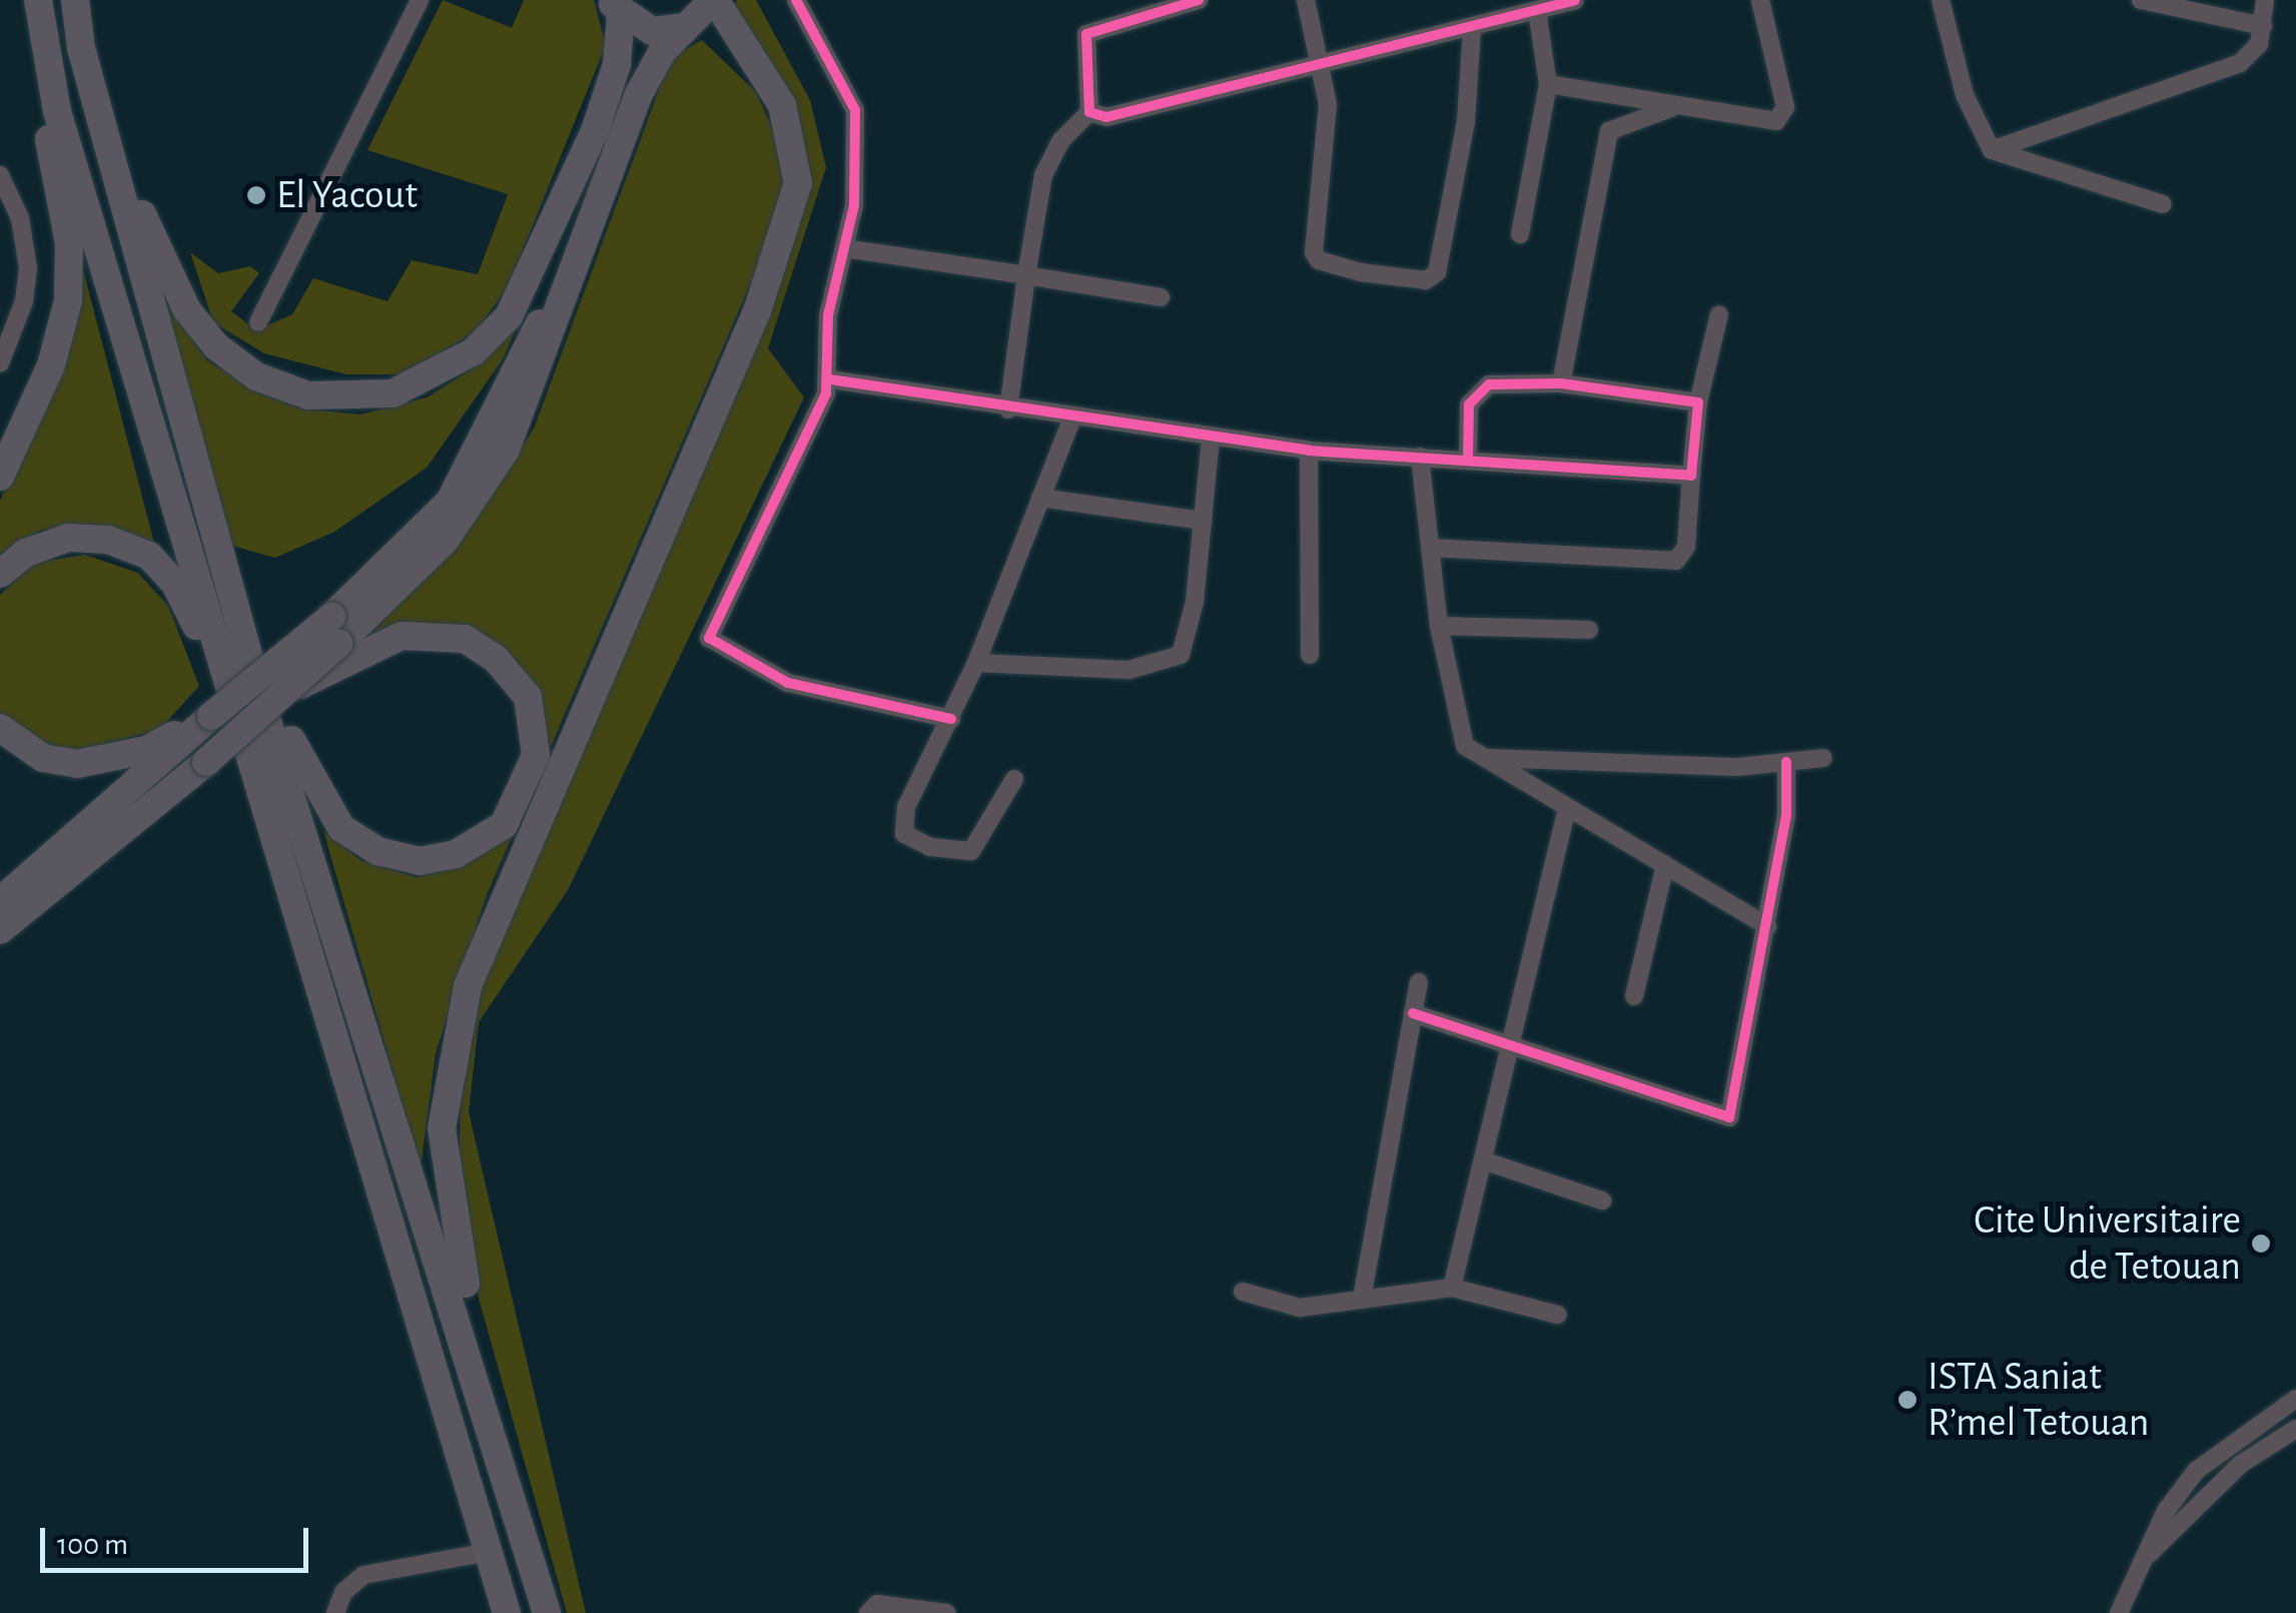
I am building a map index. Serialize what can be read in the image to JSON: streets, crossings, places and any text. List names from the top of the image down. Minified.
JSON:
{"places":["El Yacout","Cite Universitaire de Tetouan","ISTA Saniat R’mel Tetouan"],"scale_bar":"100 m"}
